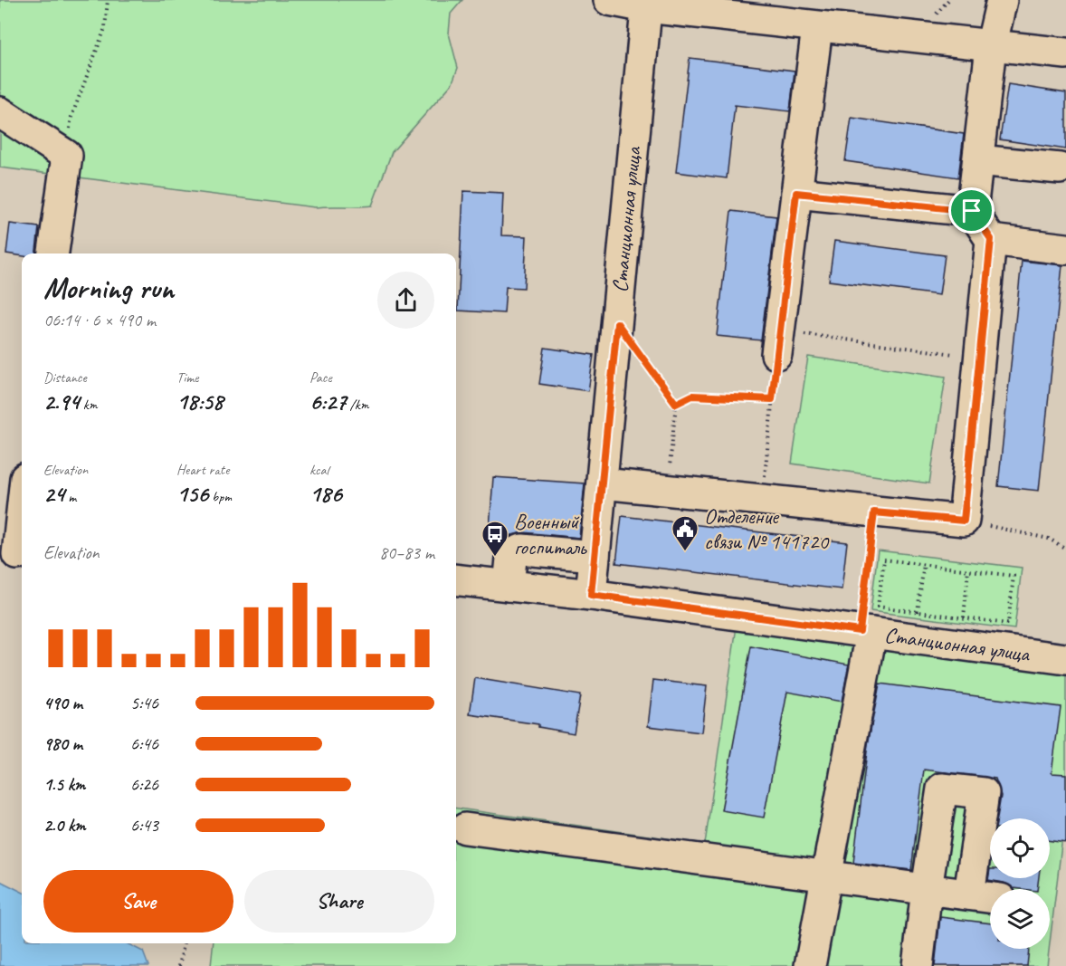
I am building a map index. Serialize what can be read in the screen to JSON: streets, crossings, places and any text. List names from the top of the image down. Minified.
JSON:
{"streets":{"street":["Станционная улица"]},"places":{"public building":["Отделение связи № 141720"],"bus stop":["Военный госпиталь"]},"page":{"heading":["Morning run","06:14 · 6 × 490 m"],"stats":[["Distance","2.94 km"],["Time","18:58"],["Pace","6:27 /km"],["Elevation","24 m"],["Heart rate","156 bpm"],["kcal","186"]],"chart":["Elevation","80–83 m"],"list":[{"name":"490 m","note":"5:46"},{"name":"980 m","note":"6:46"},{"name":"1.5 km","note":"6:26"},{"name":"2.0 km","note":"6:43"}],"buttons":["Save","Share"]}}
